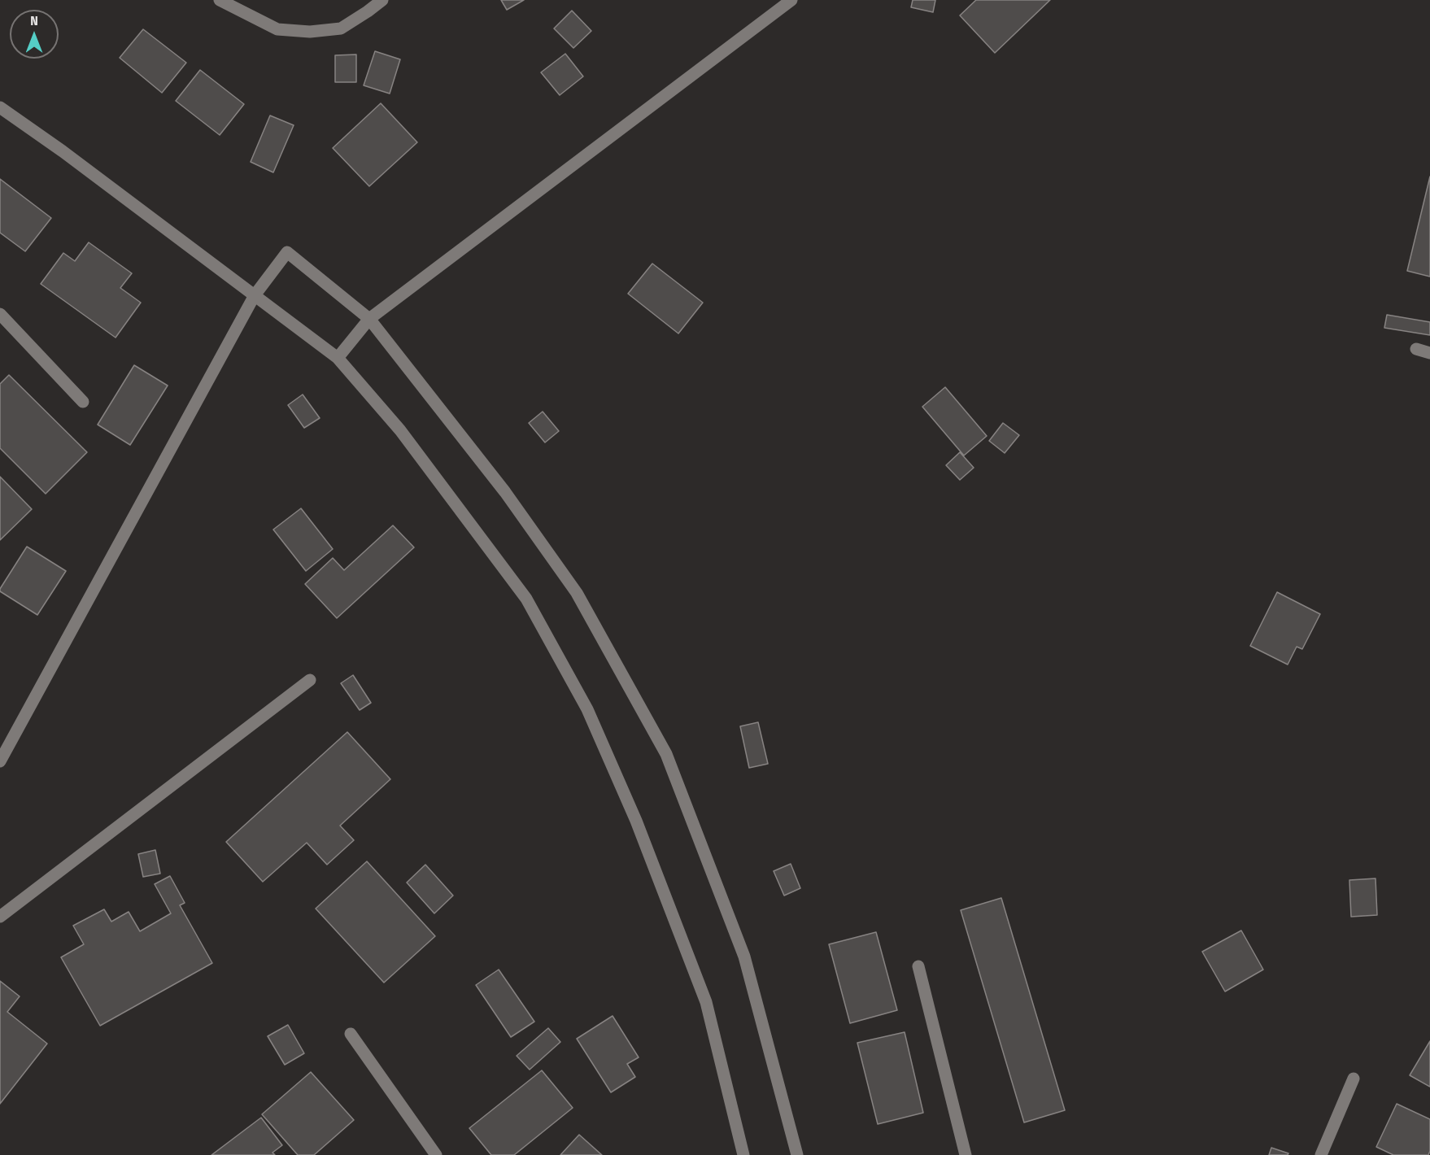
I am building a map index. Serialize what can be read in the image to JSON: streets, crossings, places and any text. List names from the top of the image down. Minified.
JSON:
{"north":"top"}
